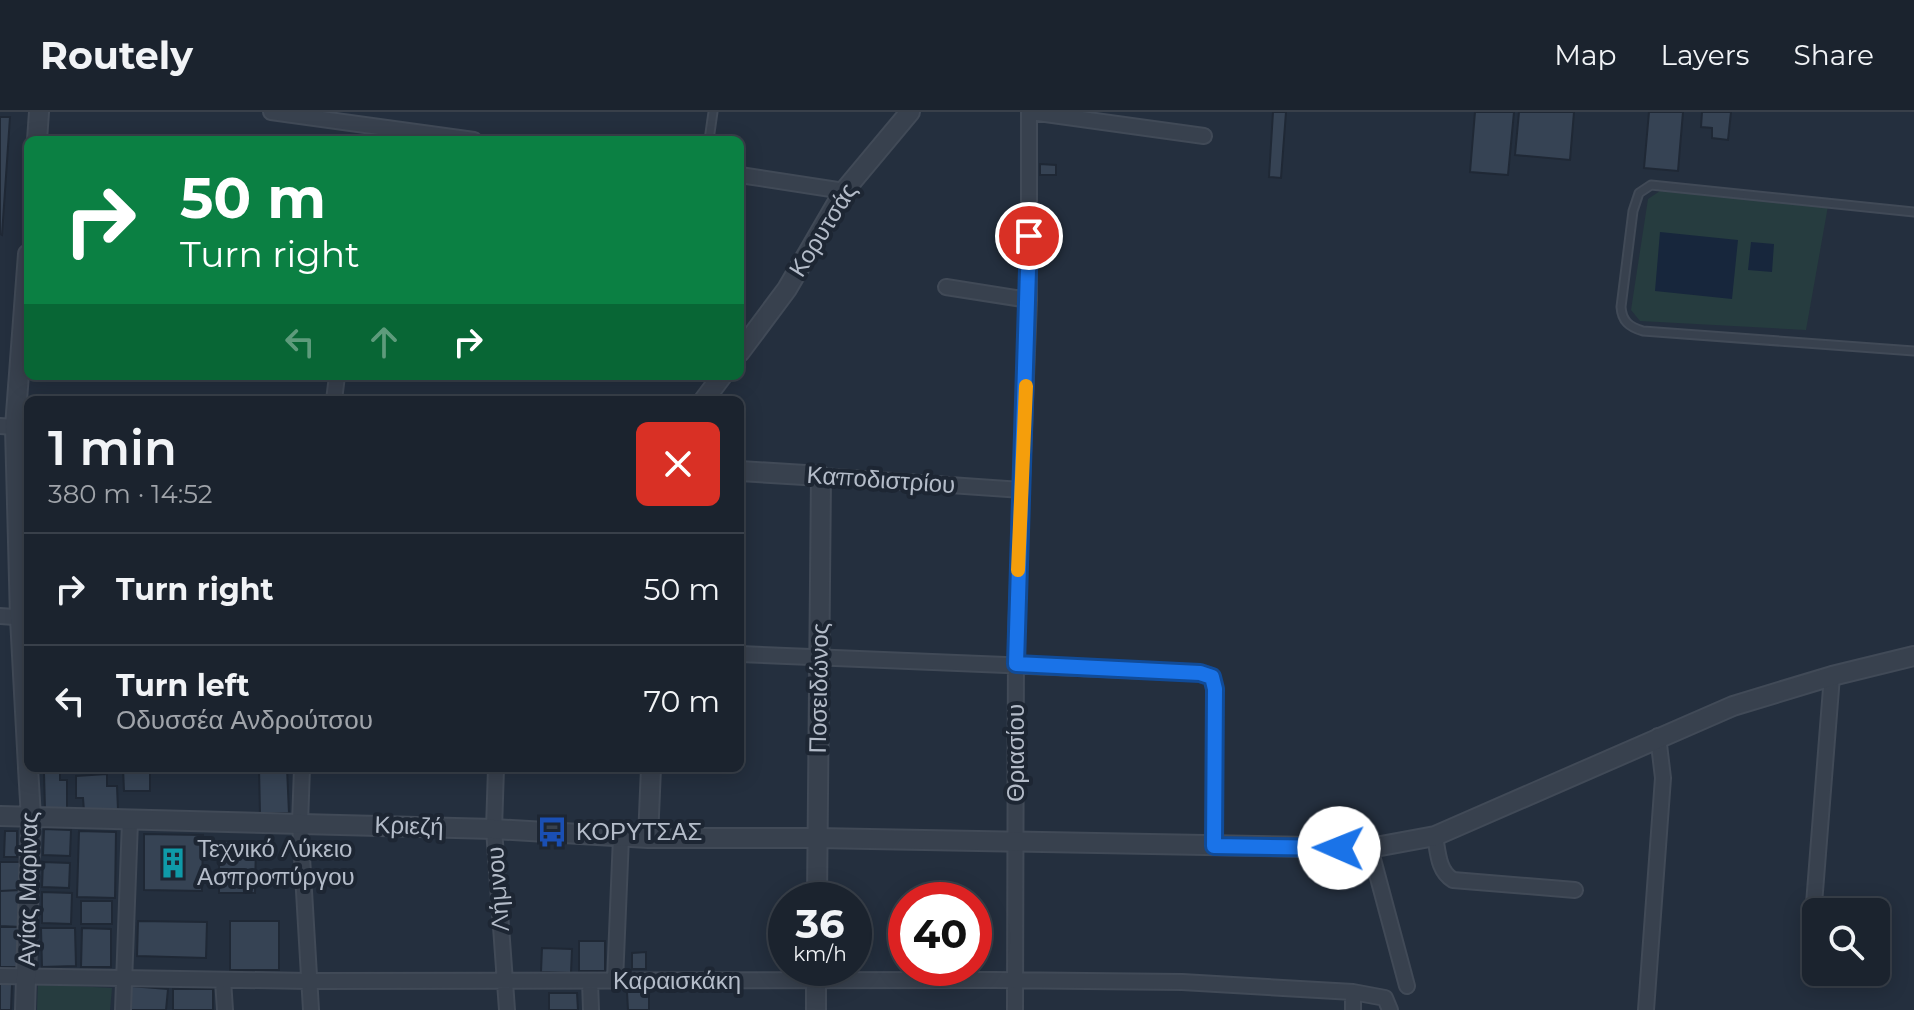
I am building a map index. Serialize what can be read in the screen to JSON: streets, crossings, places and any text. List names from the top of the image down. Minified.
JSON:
{"streets":{"street":["Κορυτσάς","Καποδιστρίου","Ποσειδώνος","Θριασίου","Κριεζή","Αγίας Μαρίνας","Λήμνου","Καραισκάκη"]},"crossings":[["Καποδιστρίου","Ποσειδώνος"],["Καποδιστρίου","Θριασίου"],["Ποσειδώνος","Κριεζή"],["Θριασίου","Κριεζή"],["Θριασίου","Καραισκάκη"],["Κριεζή","Αγίας Μαρίνας"],["Κριεζή","Λήμνου"],["Αγίας Μαρίνας","Καραισκάκη"],["Λήμνου","Καραισκάκη"]],"places":{"bus stop":["ΚΟΡΥΤΣΑΣ"],"building":["Τεχνικό Λύκειο Ασπροπύργου"]},"page":{"header":"Routely","nav":["Map","Layers","Share"],"turn":["50 m","Turn right"],"heading":["1 min","380 m · 14:52"],"list":[{"name":"Turn right","value":"50 m"},{"name":"Turn left","note":"Οδυσσέα Ανδρούτσου","value":"70 m"}],"speed":"36 km/h","limit":"40"}}
